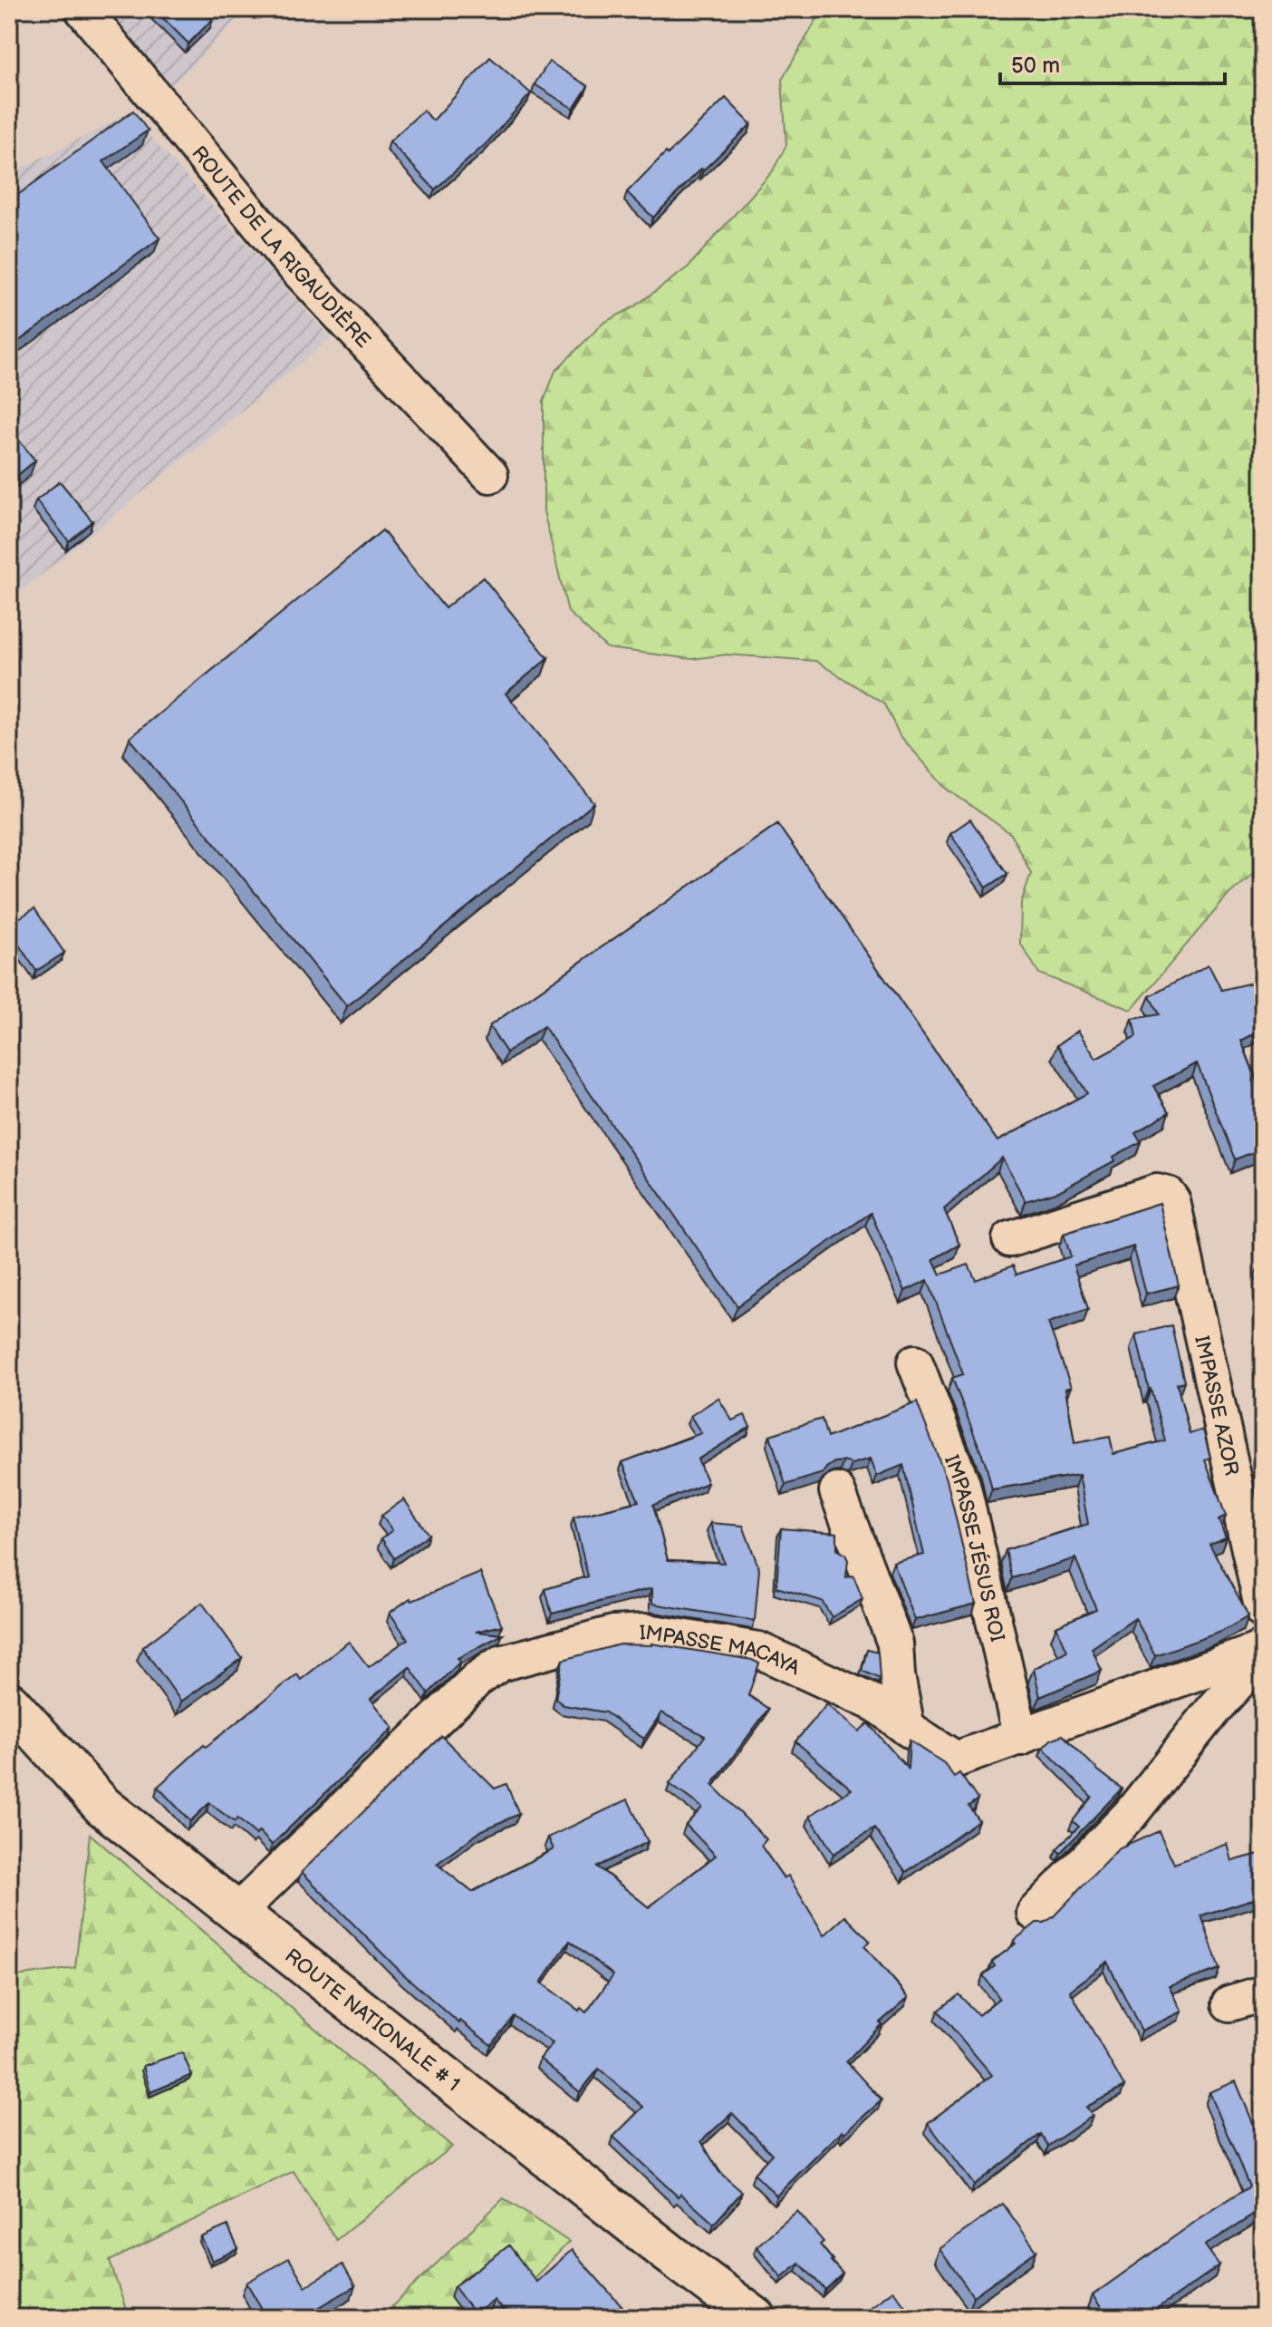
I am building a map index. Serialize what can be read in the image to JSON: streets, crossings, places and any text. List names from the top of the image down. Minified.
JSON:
{"streets":{"main road":["ROUTE NATIONALE # 1"],"street":["ROUTE DE LA RIGAUDIÈRE","IMPASSE AZOR","IMPASSE JÉSUS ROI","IMPASSE MACAYA"]},"crossings":[["IMPASSE JÉSUS ROI","IMPASSE MACAYA"],["IMPASSE MACAYA","ROUTE NATIONALE # 1"]],"scale_bar":"50 m"}
